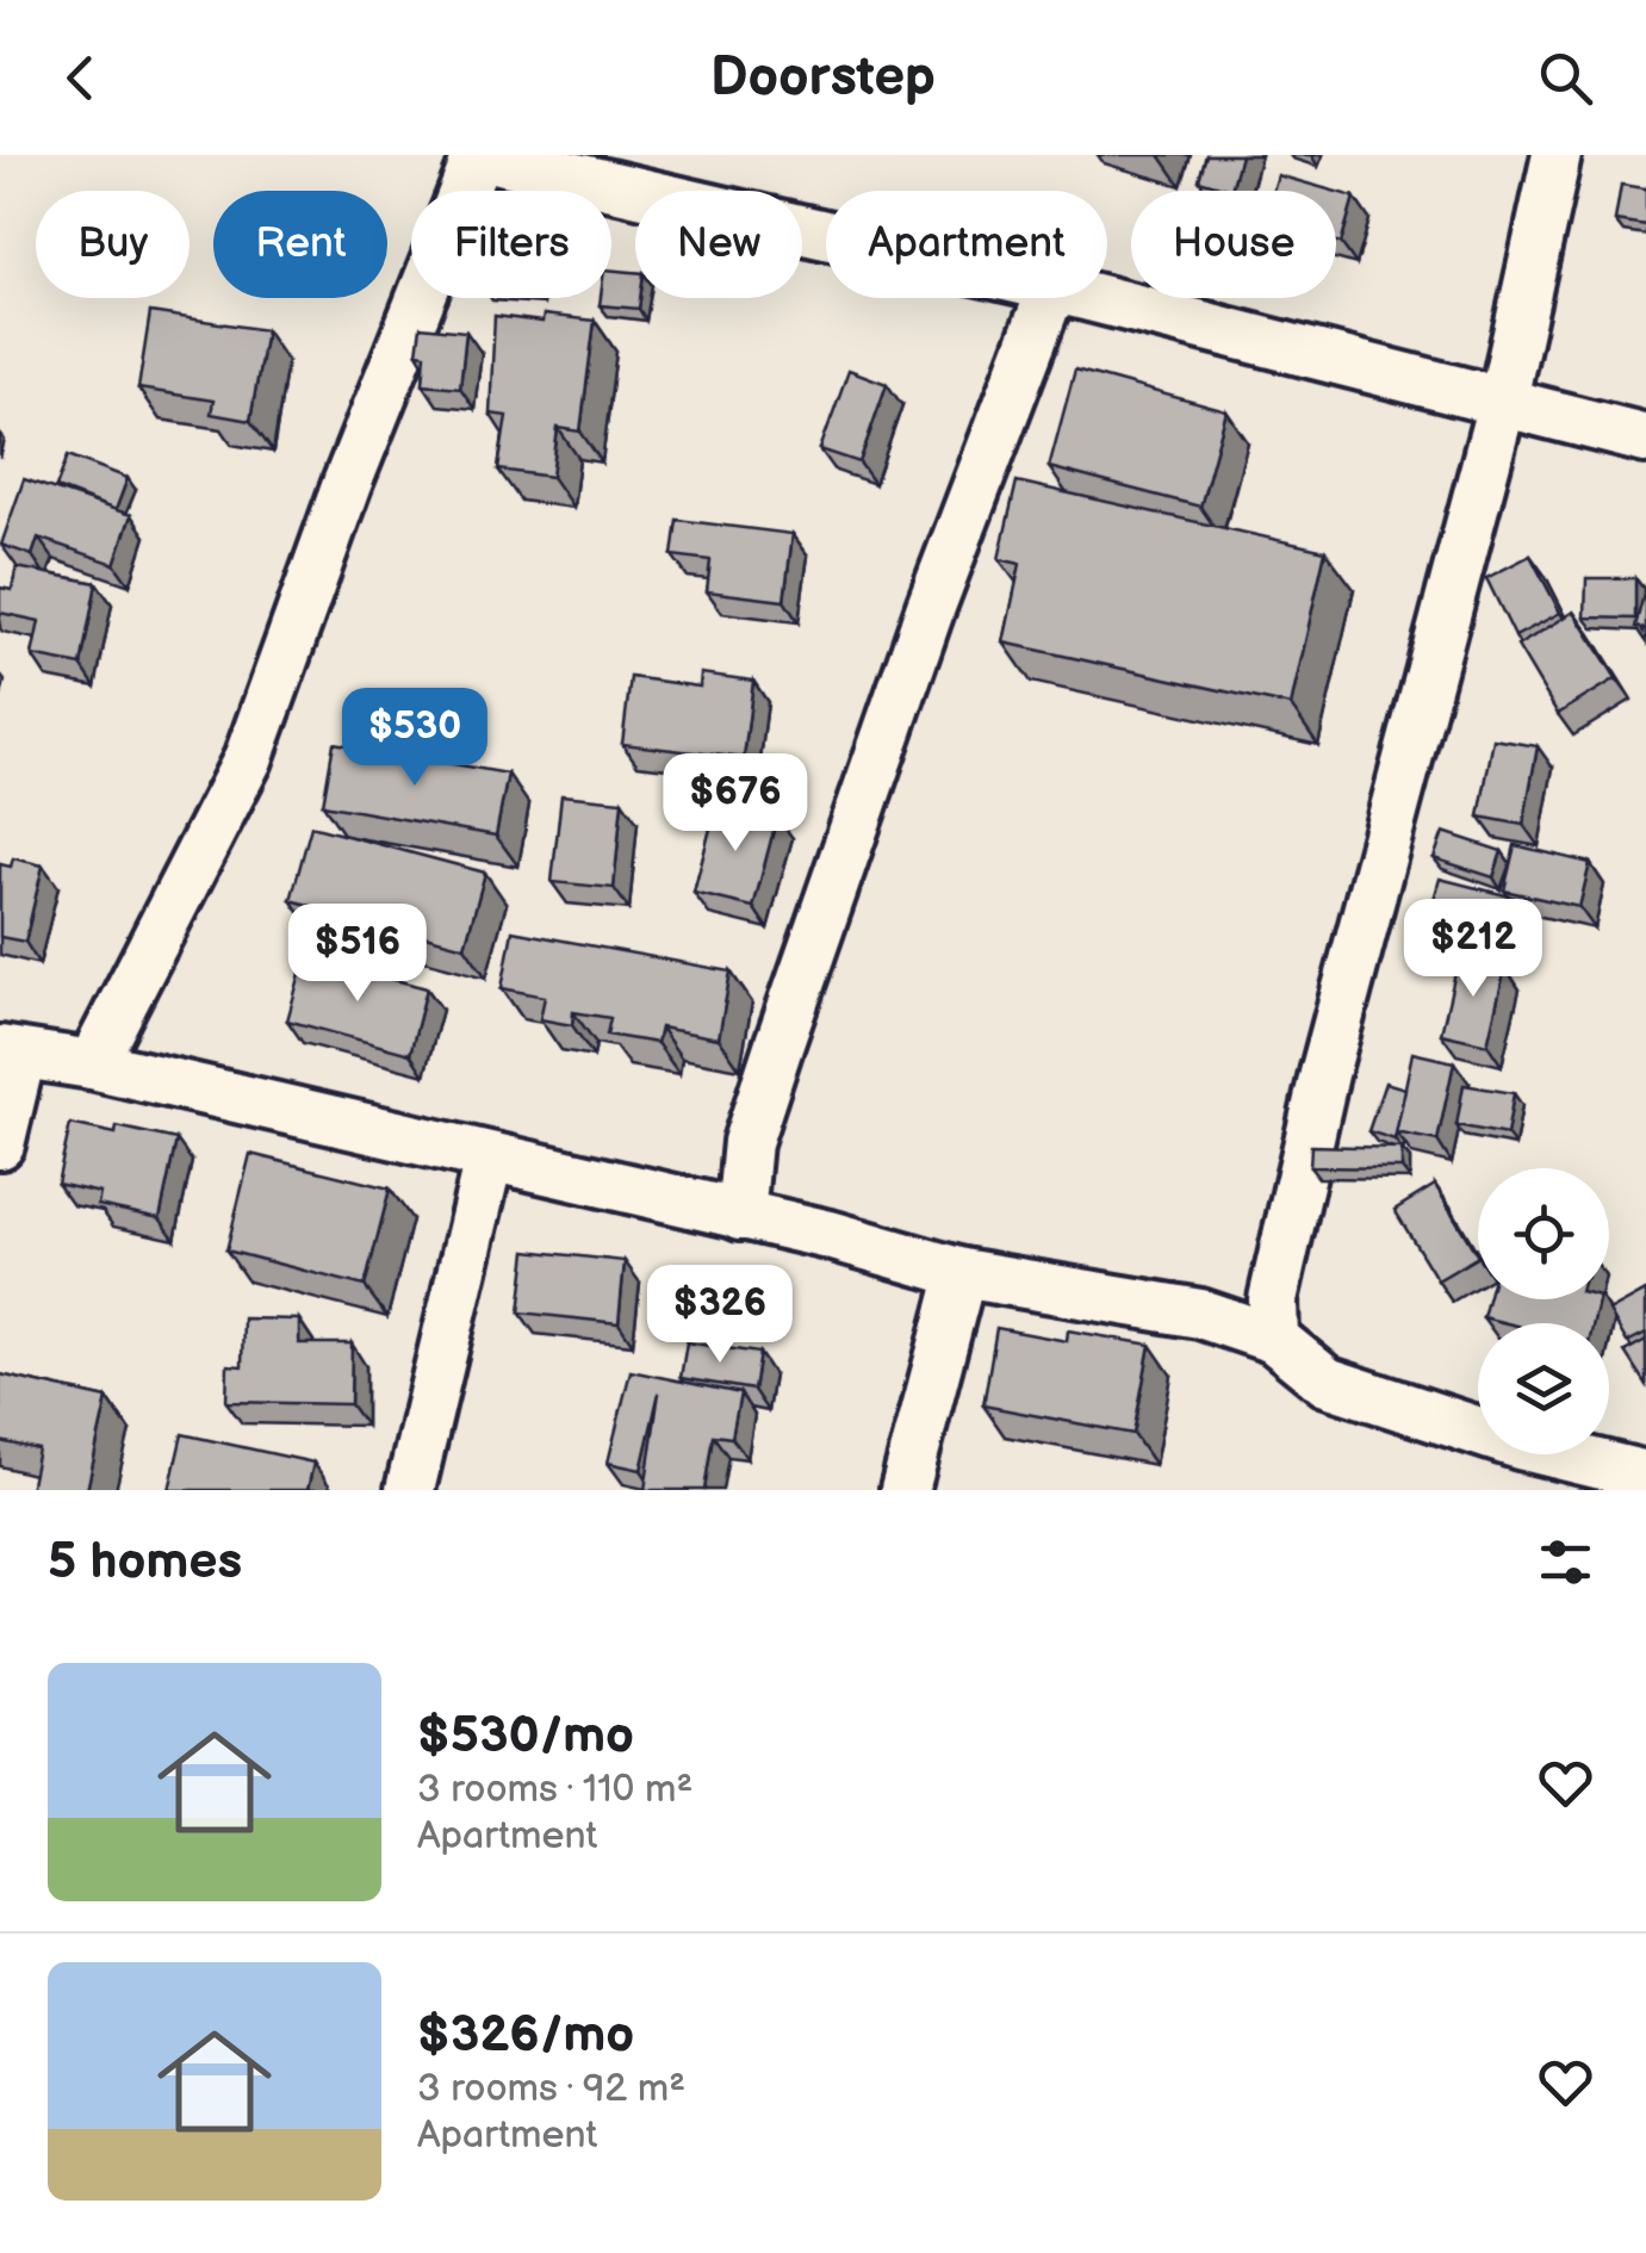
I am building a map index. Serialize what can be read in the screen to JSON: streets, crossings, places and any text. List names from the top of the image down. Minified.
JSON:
{"page":{"header":"Doorstep","chip":["Buy","Rent","Filters","New","Apartment","House"],"price":["$530","$676","$212","$516","$326"],"heading":"5 homes","list":[{"name":"$530/mo","note":"3 rooms · 110 m² · Apartment"},{"name":"$326/mo","note":"3 rooms · 92 m² · Apartment"}]}}
